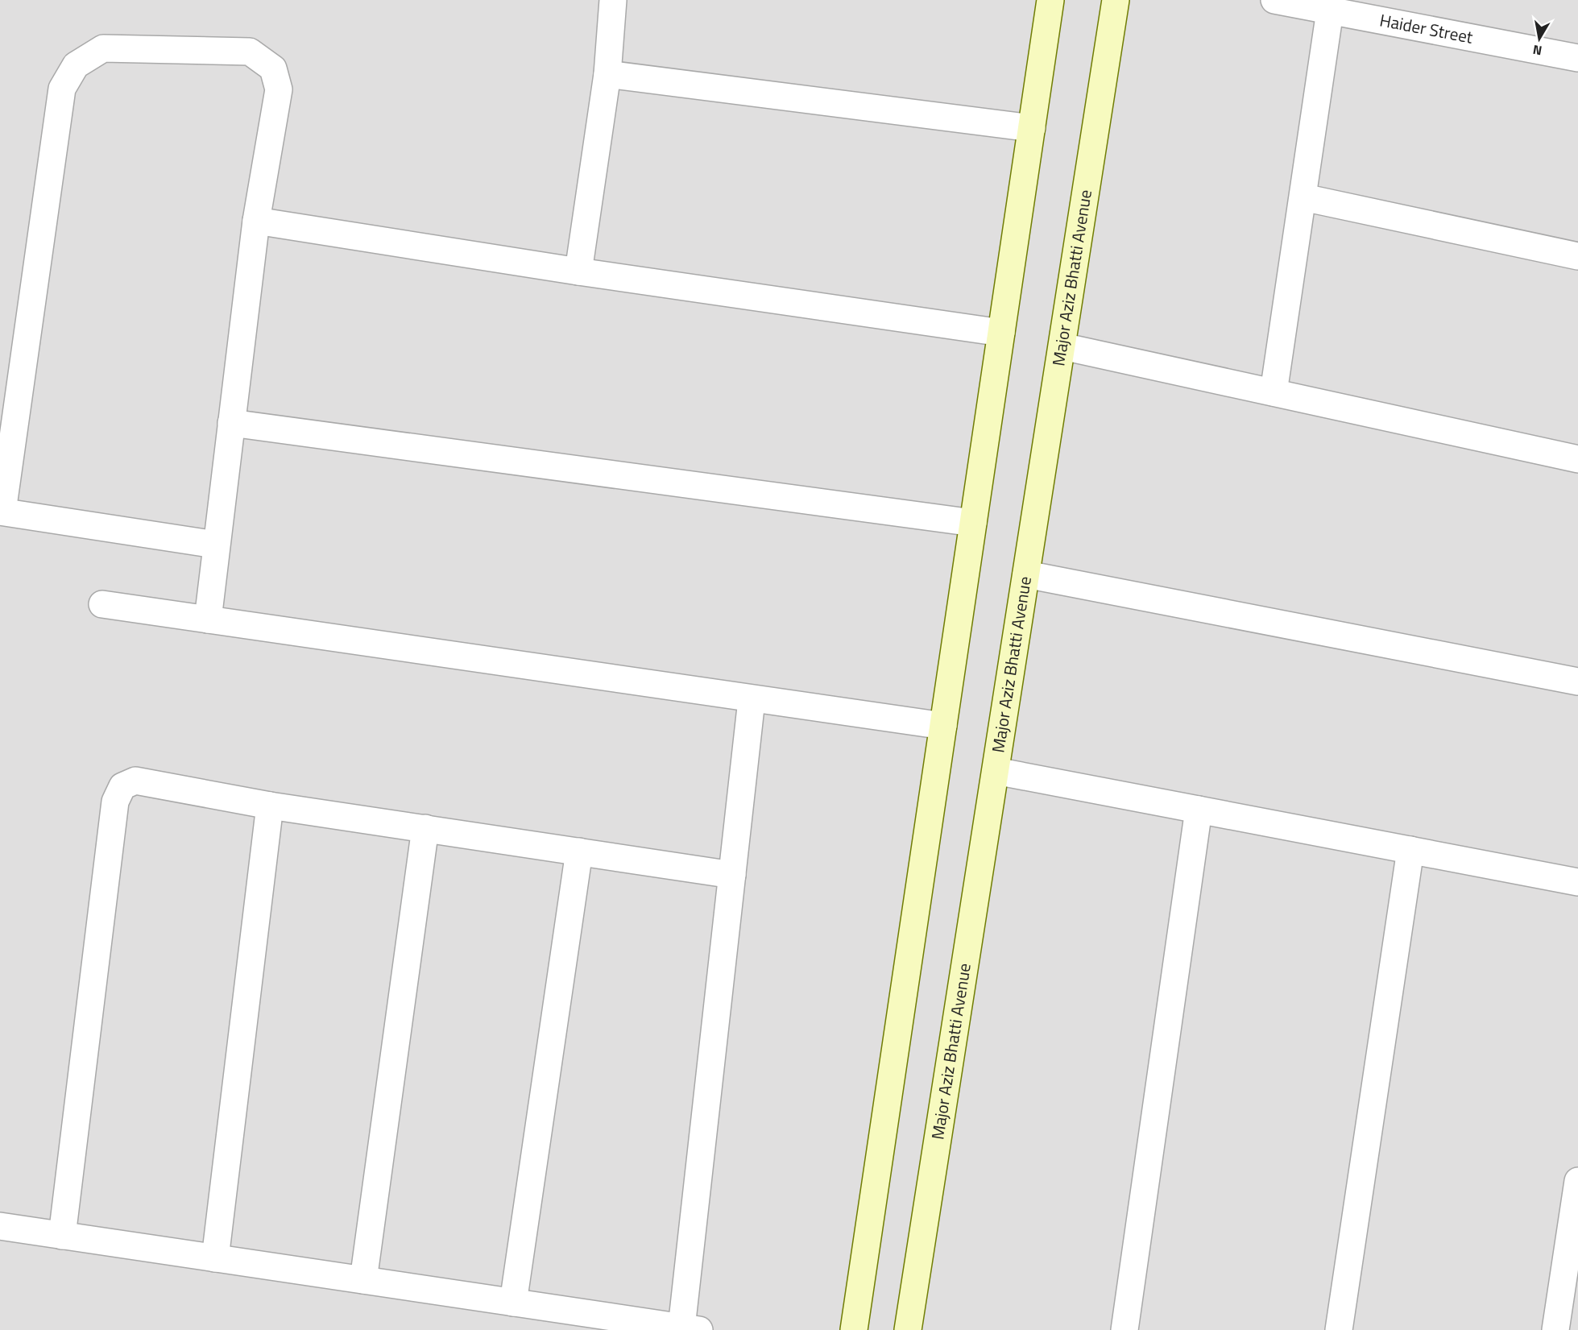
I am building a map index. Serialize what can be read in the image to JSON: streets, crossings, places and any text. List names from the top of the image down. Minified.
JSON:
{"streets":{"main road":["Major Aziz Bhatti Avenue"],"street":["Haider Street"]},"north":"bottom"}
